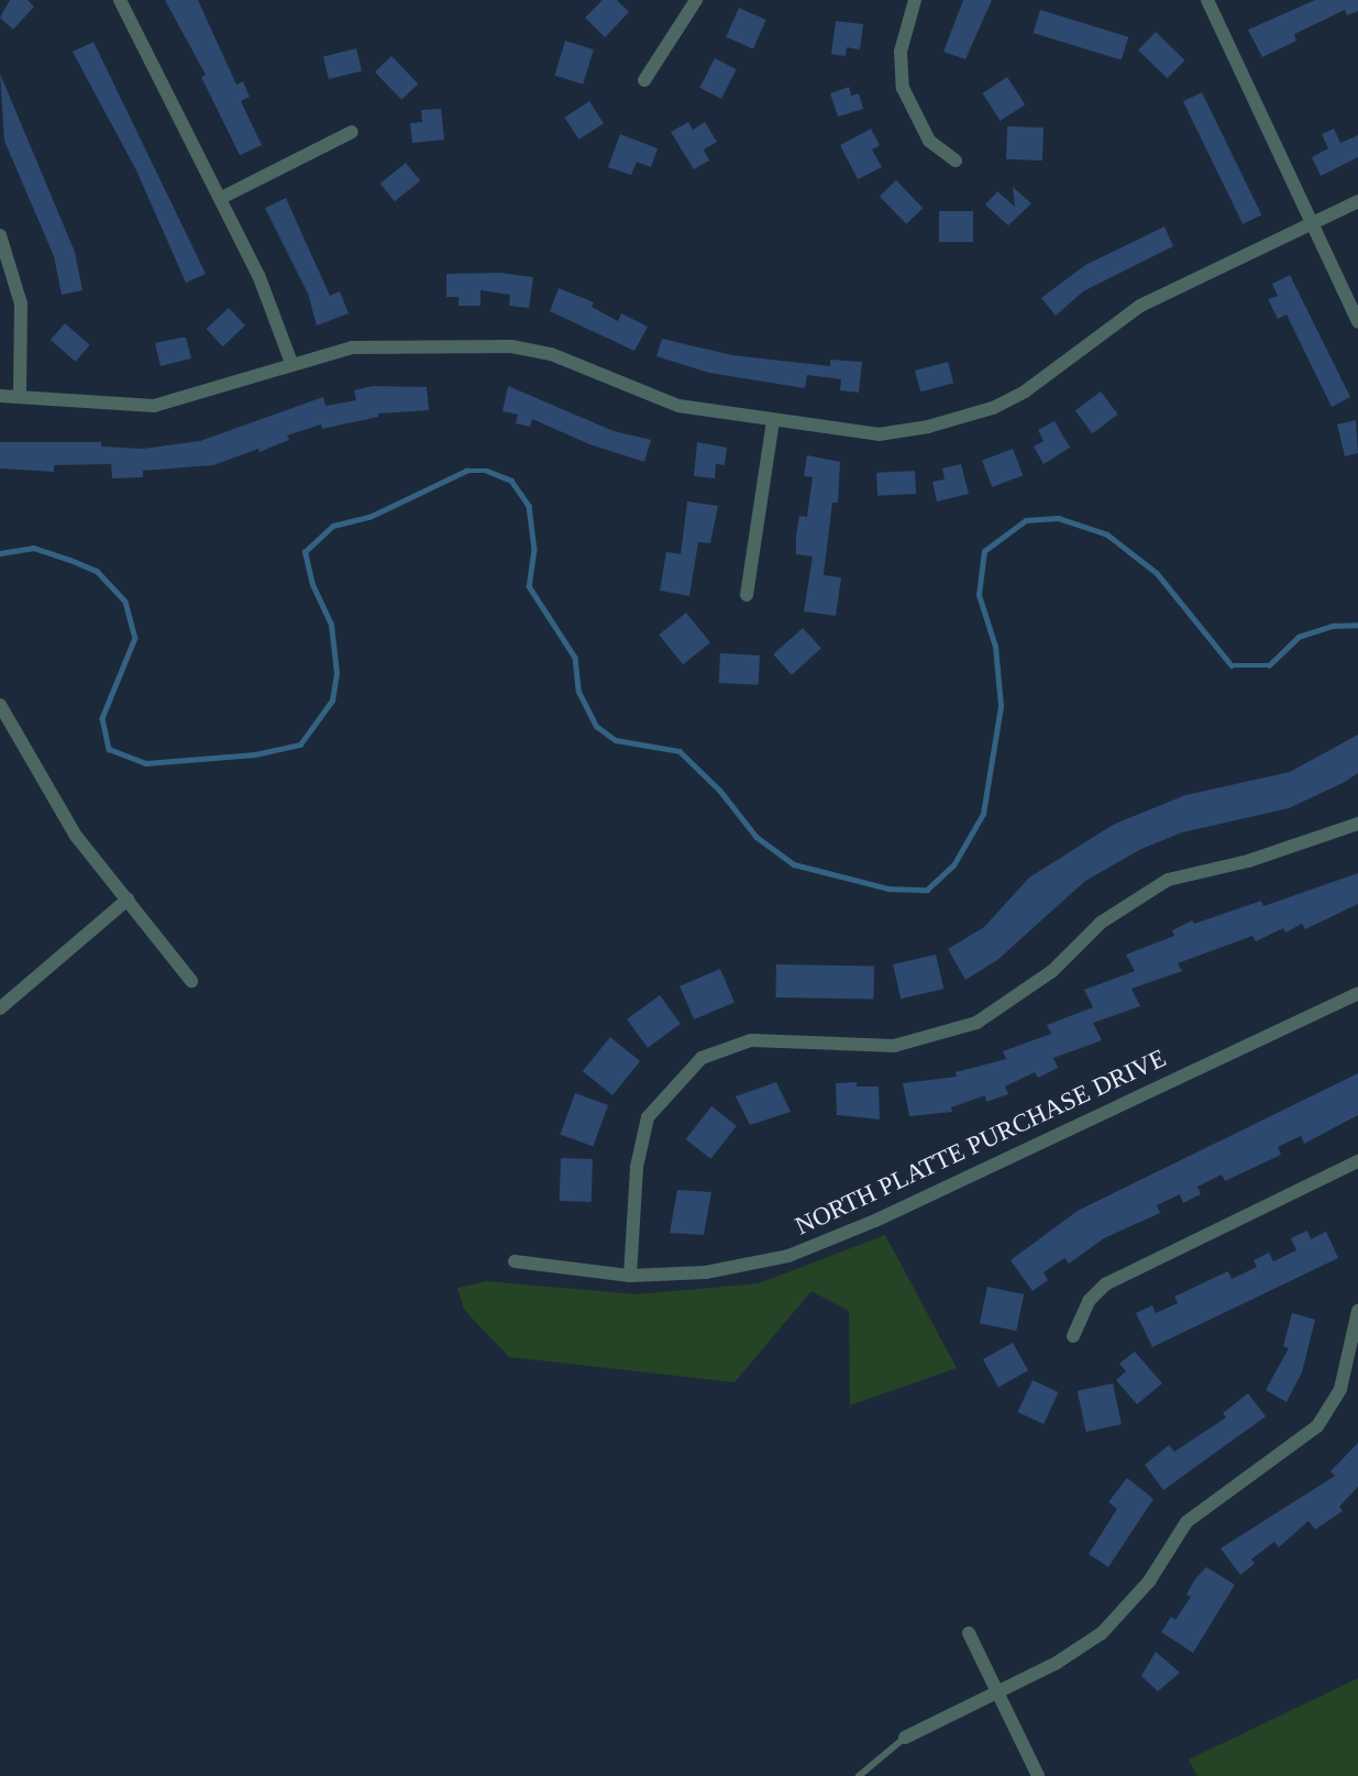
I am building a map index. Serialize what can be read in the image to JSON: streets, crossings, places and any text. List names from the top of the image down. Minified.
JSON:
{"streets":{"street":["NORTH PLATTE PURCHASE DRIVE"]}}
